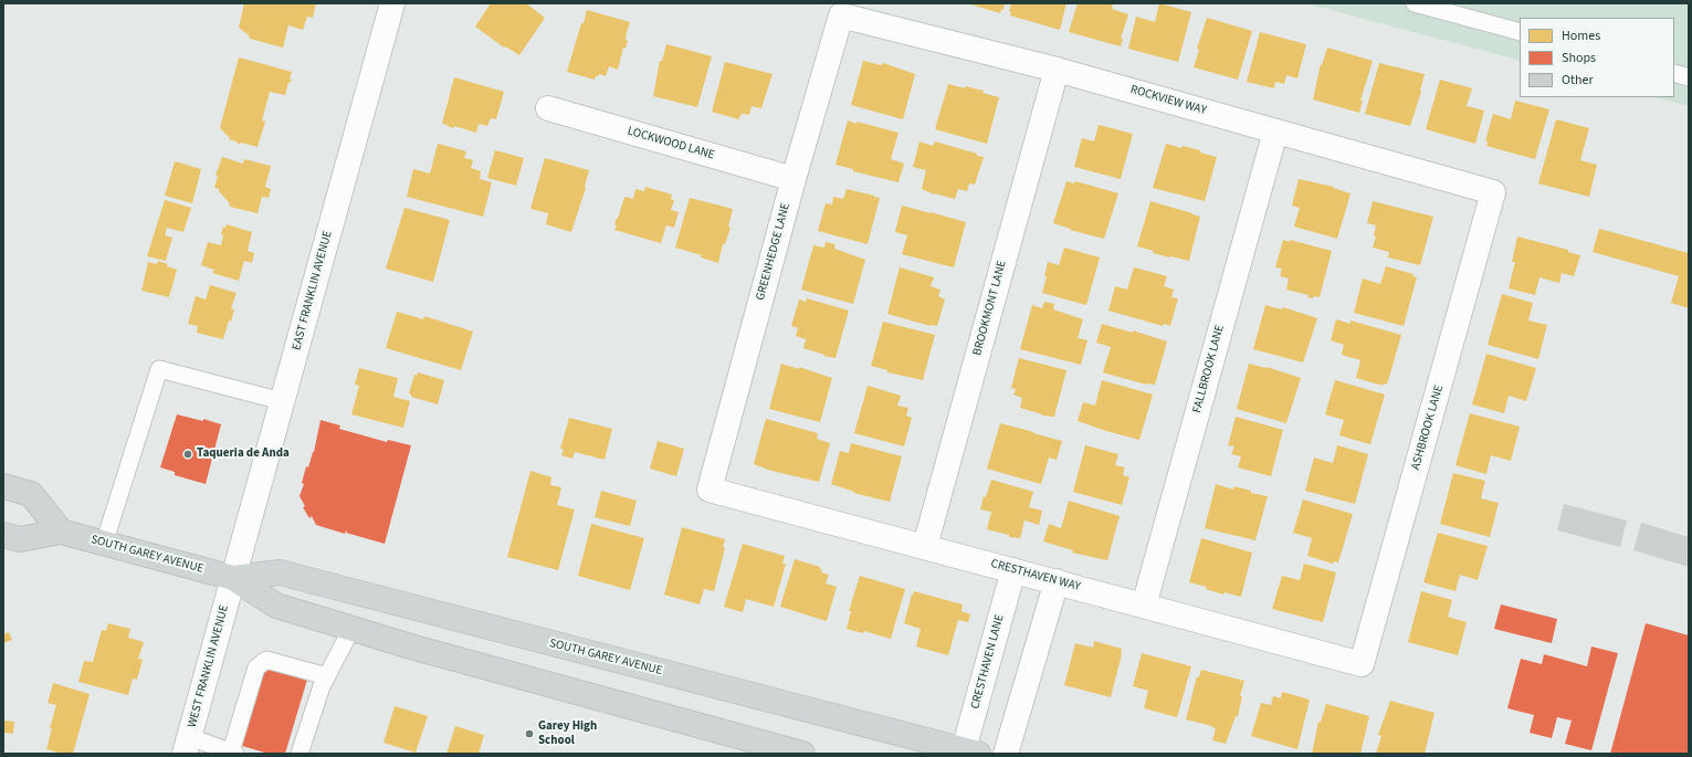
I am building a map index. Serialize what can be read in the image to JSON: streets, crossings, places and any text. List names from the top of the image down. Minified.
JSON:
{"streets":{"main road":["SOUTH GAREY AVENUE"],"street":["ROCKVIEW WAY","LOCKWOOD LANE","GREENHEDGE LANE","EAST FRANKLIN AVENUE","BROOKMONT LANE","FALLBROOK LANE","ASHBROOK LANE","CRESTHAVEN WAY","CRESTHAVEN LANE","WEST FRANKLIN AVENUE"]},"crossings":[["ROCKVIEW WAY","GREENHEDGE LANE"],["ROCKVIEW WAY","BROOKMONT LANE"],["ROCKVIEW WAY","FALLBROOK LANE"],["ROCKVIEW WAY","ASHBROOK LANE"],["LOCKWOOD LANE","GREENHEDGE LANE"],["GREENHEDGE LANE","CRESTHAVEN WAY"],["EAST FRANKLIN AVENUE","SOUTH GAREY AVENUE"],["EAST FRANKLIN AVENUE","WEST FRANKLIN AVENUE"],["BROOKMONT LANE","CRESTHAVEN WAY"],["FALLBROOK LANE","CRESTHAVEN WAY"],["ASHBROOK LANE","CRESTHAVEN WAY"],["SOUTH GAREY AVENUE","CRESTHAVEN LANE"],["SOUTH GAREY AVENUE","WEST FRANKLIN AVENUE"],["CRESTHAVEN WAY","CRESTHAVEN LANE"]],"places":["Taqueria de Anda","Garey High School"],"legend":["Homes","Shops","Other"]}
